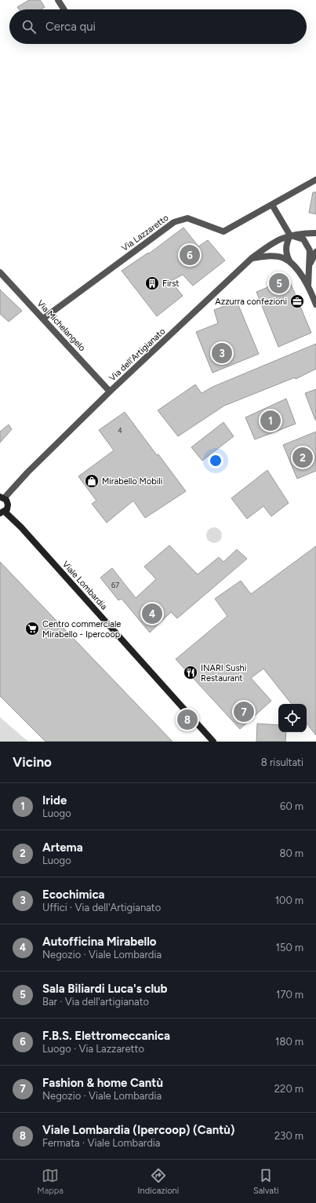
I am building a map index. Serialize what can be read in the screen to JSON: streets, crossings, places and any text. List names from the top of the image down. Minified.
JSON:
{"streets":{"main road":["Viale Lombardia"],"street":["Via Lazzaretto","Via Michelangelo","Via dell'Artigianato"]},"crossings":[["Via Lazzaretto","Via Michelangelo"],["Via Michelangelo","Via dell'Artigianato"]],"places":{"building":["First"],"office":["Azzurra confezioni"],"shop":["Mirabello Mobili"],"supermarket":["Centro commerciale Mirabello - Ipercoop"],"restaurant":["INARI Sushi Restaurant"]},"house_numbers":["4","67"],"page":{"search":"Cerca qui","pins":["6","5","3","1","2","4","7","8"],"heading":["Vicino","8 risultati"],"list":[{"mark":"1","name":"Iride","note":"Luogo","value":"60 m"},{"mark":"2","name":"Artema","note":"Luogo","value":"80 m"},{"mark":"3","name":"Ecochimica","note":"Uffici · Via dell'Artigianato","value":"100 m"},{"mark":"4","name":"Autofficina Mirabello","note":"Negozio · Viale Lombardia","value":"150 m"},{"mark":"5","name":"Sala Biliardi Luca's club","note":"Bar · Via dell'artigianato","value":"170 m"},{"mark":"6","name":"F.B.S. Elettromeccanica","note":"Luogo · Via Lazzaretto","value":"180 m"},{"mark":"7","name":"Fashion & home Cantù","note":"Negozio · Viale Lombardia","value":"220 m"},{"mark":"8","name":"Viale Lombardia (Ipercoop) (Cantù)","note":"Fermata · Viale Lombardia","value":"230 m"}],"nav":["Mappa","Indicazioni","Salvati"]}}
